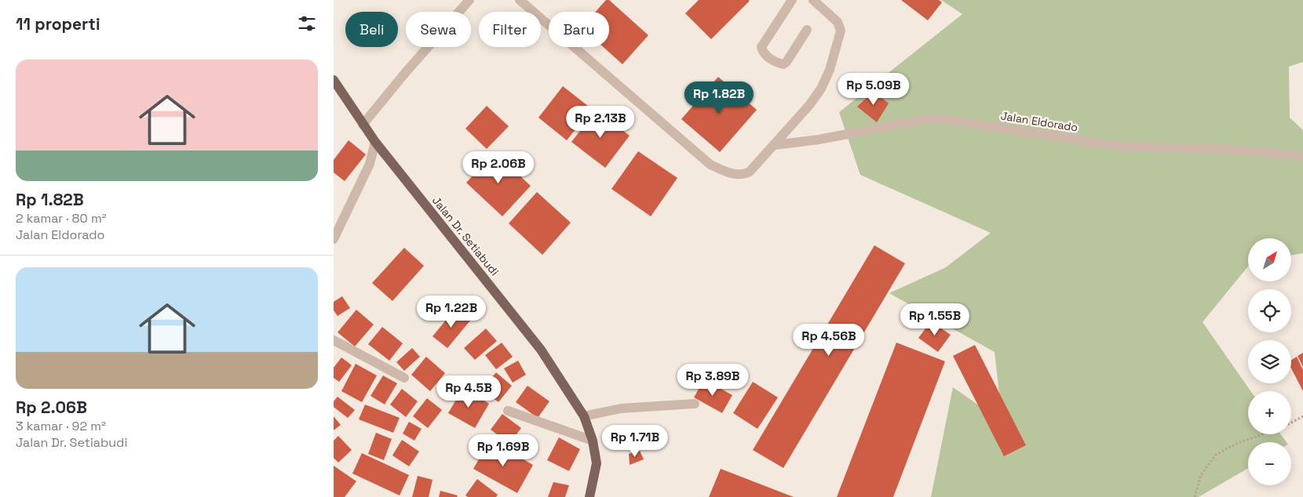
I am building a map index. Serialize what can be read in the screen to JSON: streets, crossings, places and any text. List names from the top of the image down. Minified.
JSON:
{"streets":{"main road":["Jalan Dr. Setiabudi"],"street":["Jalan Eldorado"]},"north":"top right","page":{"heading":"11 properti","chip":["Beli","Sewa","Filter","Baru"],"list":[{"name":"Rp 1.82B","note":"2 kamar · 80 m² · Jalan Eldorado"},{"name":"Rp 2.06B","note":"3 kamar · 92 m² · Jalan Dr. Setiabudi"}],"price":["Rp 5.09B","Rp 1.82B","Rp 2.13B","Rp 2.06B","Rp 1.22B","Rp 1.55B","Rp 4.56B","Rp 3.89B","Rp 4.5B","Rp 1.71B","Rp 1.69B"],"map_buttons":["+","−"]}}
